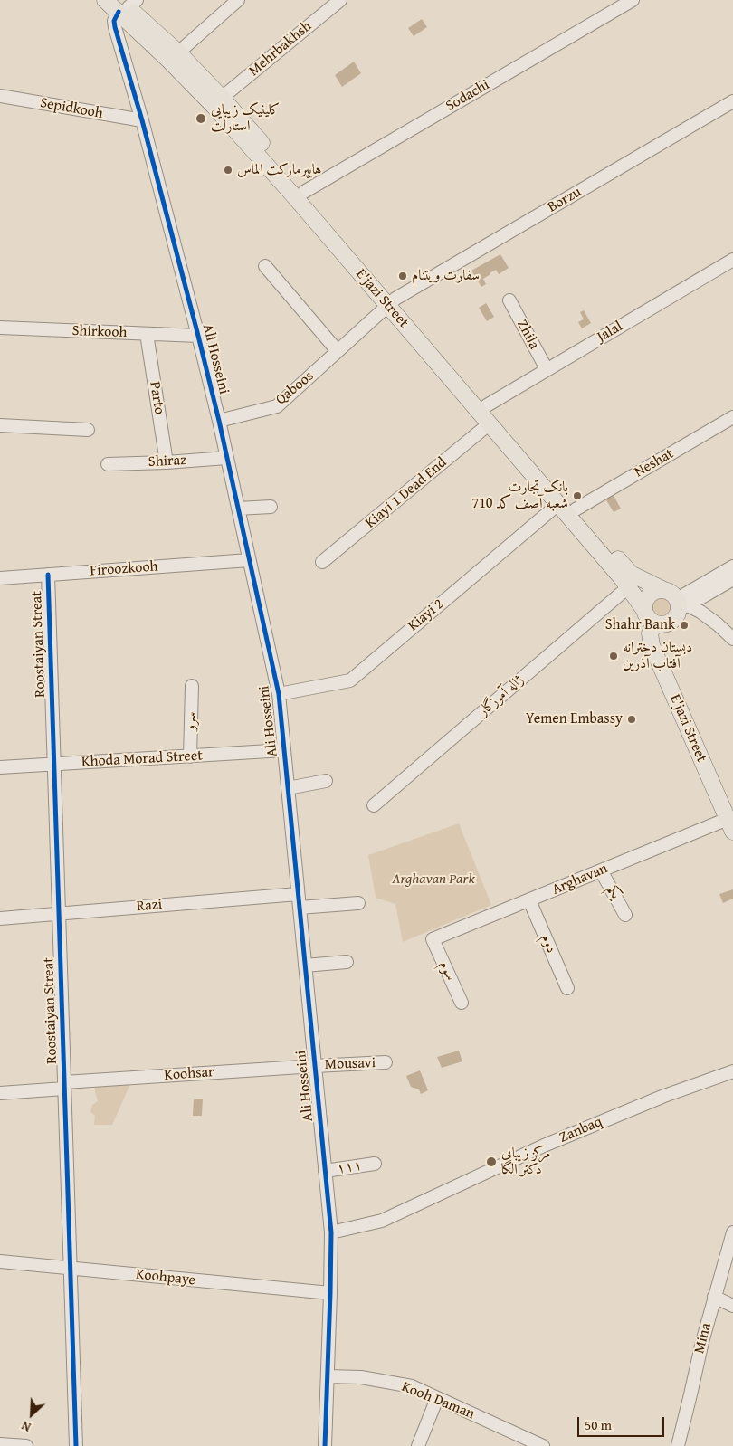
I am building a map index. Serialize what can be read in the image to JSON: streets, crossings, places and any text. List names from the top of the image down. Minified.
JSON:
{"streets":{"main road":["E'jazi Street"],"street":["Mehrbakhsh","Sodachi","Sepidkooh","Borzu","Shirkooh","Jalal","Zhila","Ali Hosseini","Qaboos","Parto","Shiraz","Neshat","Kiayi 1 Dead End","Firoozkooh","Kiayi 2","Roostaiyan Streat","ژاله آموزگار","سرو","Khoda Morad Street","Arghavan","یکم","Razi","دوم","سوم","Mousavi","Koohsar","Zanbaq","۱۱۱","Koohpaye","Mina","Kooh Daman"]},"crossings":[["Mehrbakhsh","E'jazi Street"],["Sodachi","E'jazi Street"],["Sepidkooh","Ali Hosseini"],["Borzu","E'jazi Street"],["Borzu","Qaboos"],["E'jazi Street","Jalal"],["E'jazi Street","Ali Hosseini"],["E'jazi Street","Qaboos"],["E'jazi Street","Neshat"],["E'jazi Street","Kiayi 1 Dead End"],["E'jazi Street","Kiayi 2"],["E'jazi Street","ژاله آموزگار"],["E'jazi Street","Arghavan"],["Shirkooh","Ali Hosseini"],["Shirkooh","Parto"],["Jalal","Zhila"],["Ali Hosseini","Qaboos"],["Ali Hosseini","Shiraz"],["Ali Hosseini","Firoozkooh"],["Ali Hosseini","Kiayi 2"],["Ali Hosseini","Khoda Morad Street"],["Ali Hosseini","Razi"],["Ali Hosseini","Mousavi"],["Ali Hosseini","Koohsar"],["Ali Hosseini","Zanbaq"],["Ali Hosseini","۱۱۱"],["Ali Hosseini","Koohpaye"],["Ali Hosseini","Kooh Daman"],["Parto","Shiraz"],["Firoozkooh","Roostaiyan Streat"],["Roostaiyan Streat","Khoda Morad Street"],["Roostaiyan Streat","Razi"],["Roostaiyan Streat","Koohsar"],["Roostaiyan Streat","Koohpaye"],["سرو","Khoda Morad Street"],["Arghavan","یکم"],["Arghavan","دوم"],["Arghavan","سوم"],["Mousavi","Koohsar"]],"parks":["Arghavan Park"],"places":["کلینیک زیبایی استارلت","هایپرمارکت الماس","سفارت ویتنام","بانک تجارت شعبه آصف کد 710","Shahr Bank","دبستان دخترانه آفتاب آذرین","Yemen Embassy","مرکز زیبایی دکتر الگا"],"scale_bar":"50 m","north":"bottom left"}
